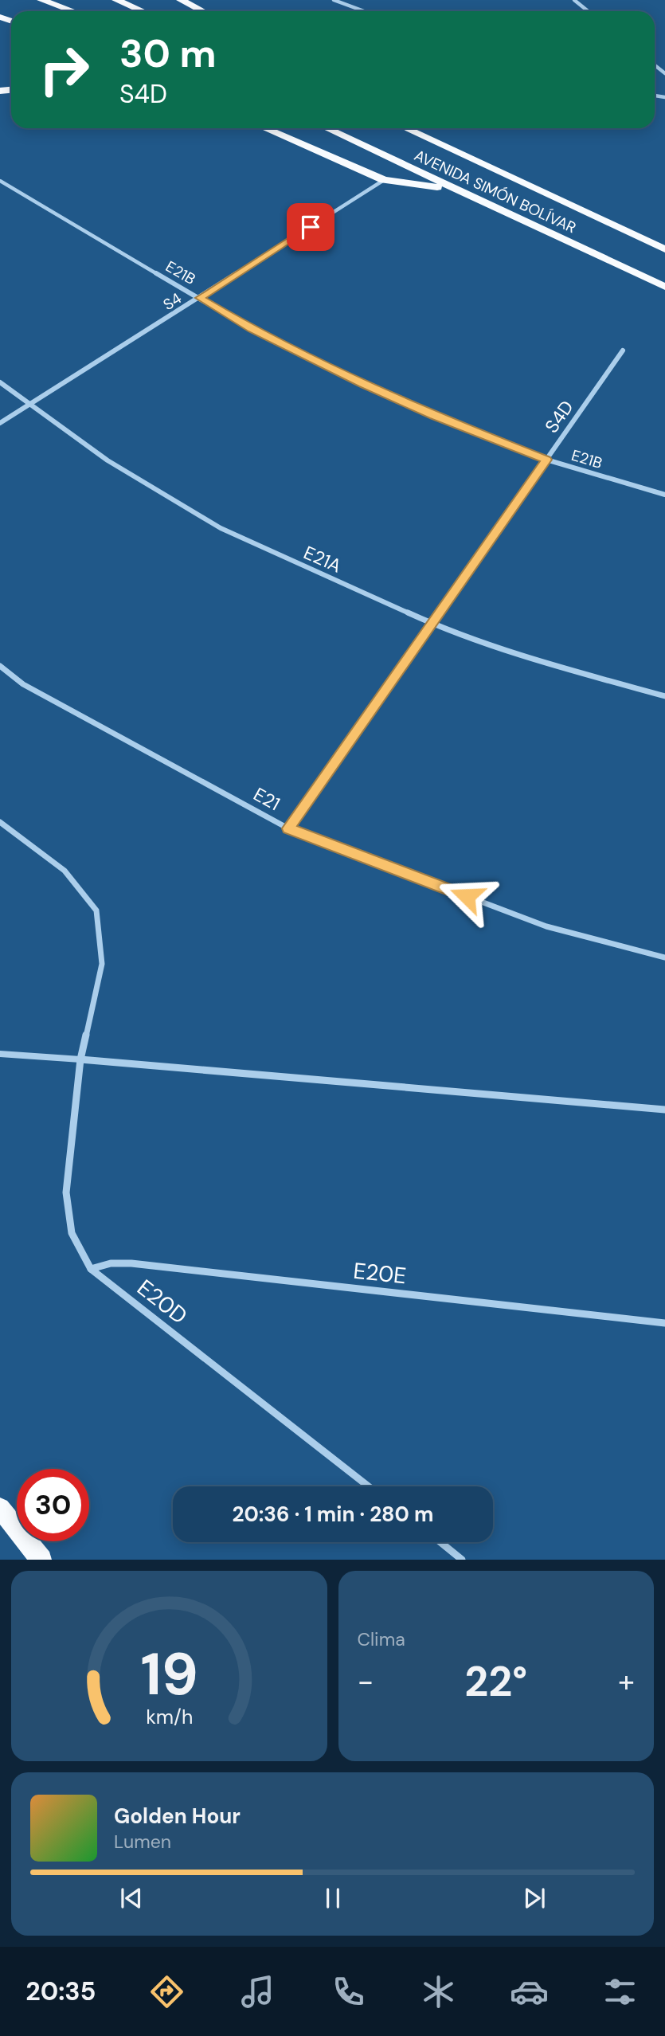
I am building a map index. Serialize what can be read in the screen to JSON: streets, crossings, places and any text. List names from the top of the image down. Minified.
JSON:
{"streets":{"highway":["AVENIDA SIMÓN BOLÍVAR"],"street":["E21B","S4","S4D","E21A","E21","E20E","E20D"]},"crossings":[["E21B","S4"],["E21B","S4D"],["S4","E21A"],["S4D","E21A"],["S4D","E21"],["E20E","E20D"]],"page":{"turn":["30 m","S4D"],"limit":"30","trip":"20:36 · 1 min · 280 m","tile":"Clima","heat":["−","22°","+"],"song":["Golden Hour","Lumen"],"tabs":"20:35","gauge":["19","km/h"]}}
